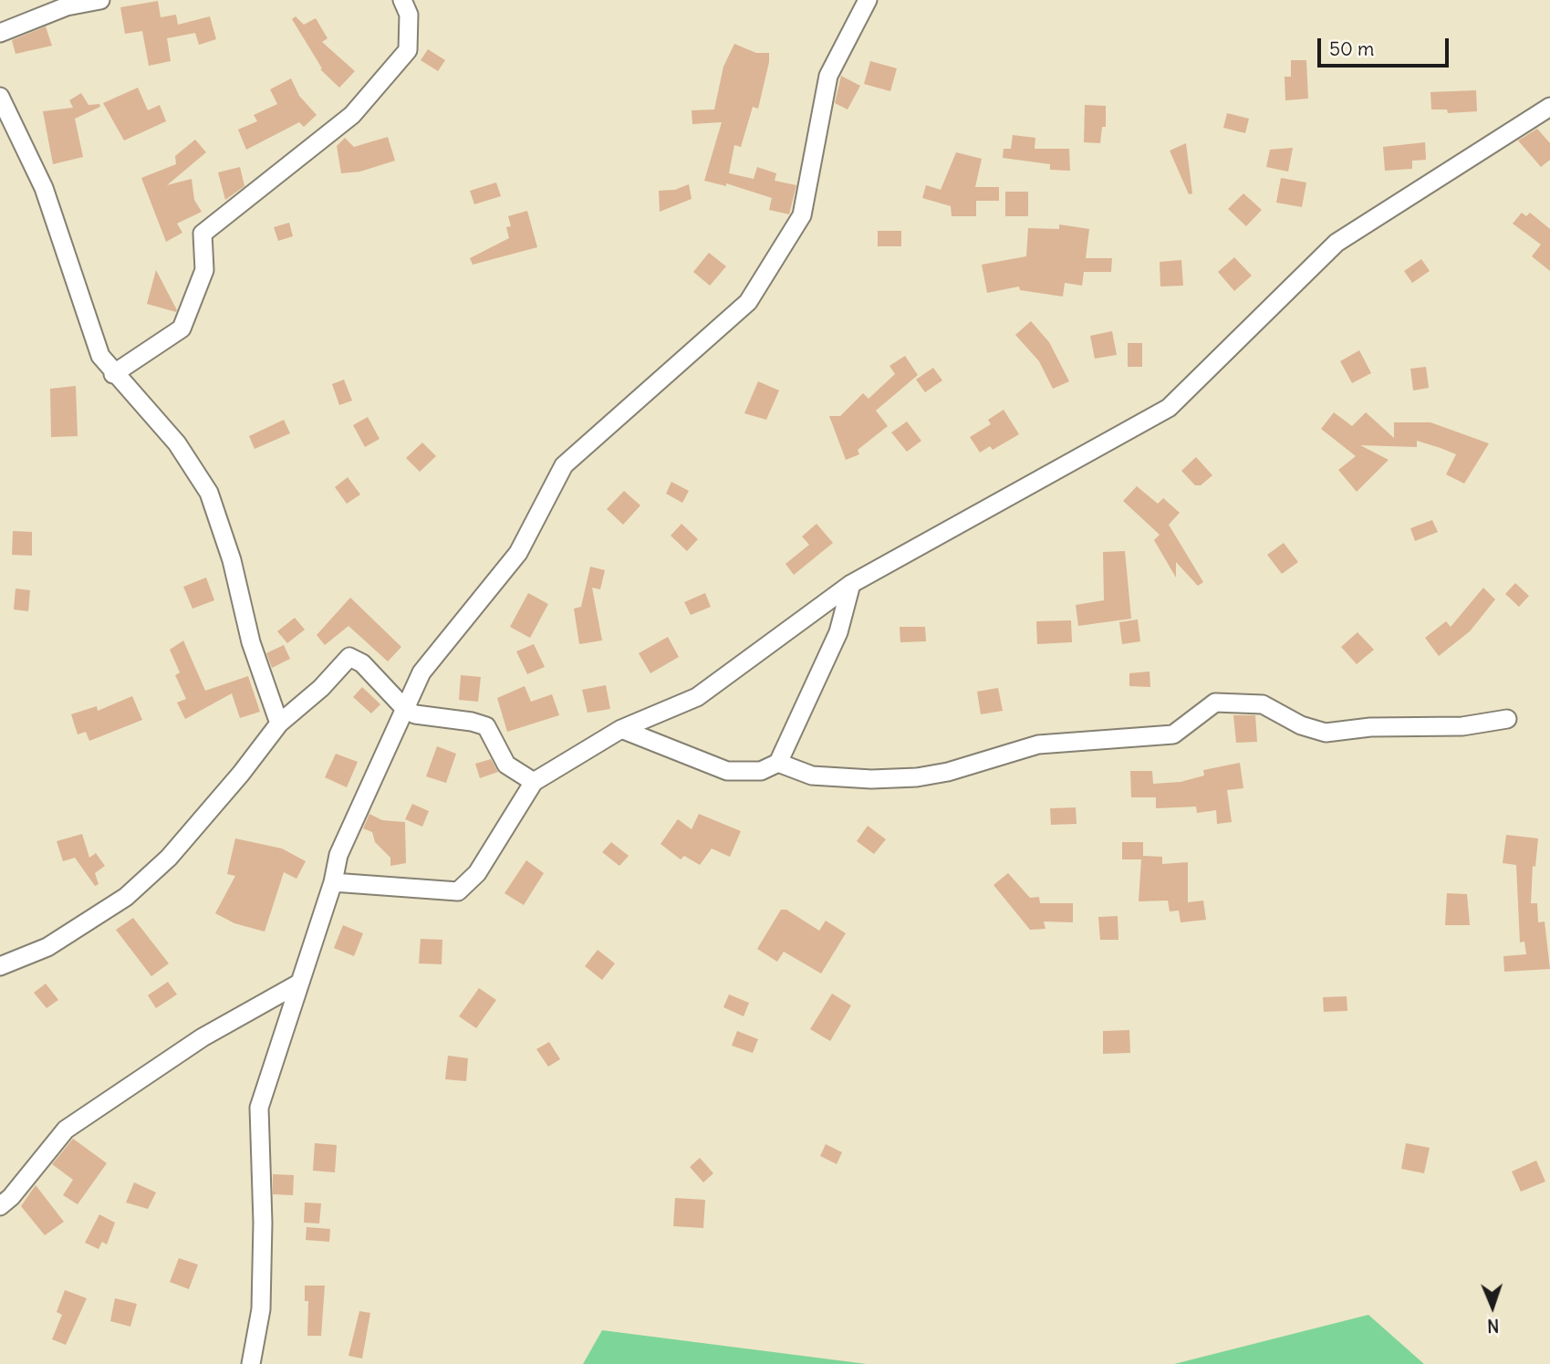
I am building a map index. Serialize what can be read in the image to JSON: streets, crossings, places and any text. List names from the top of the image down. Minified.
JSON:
{"scale_bar":"50 m","north":"bottom"}
